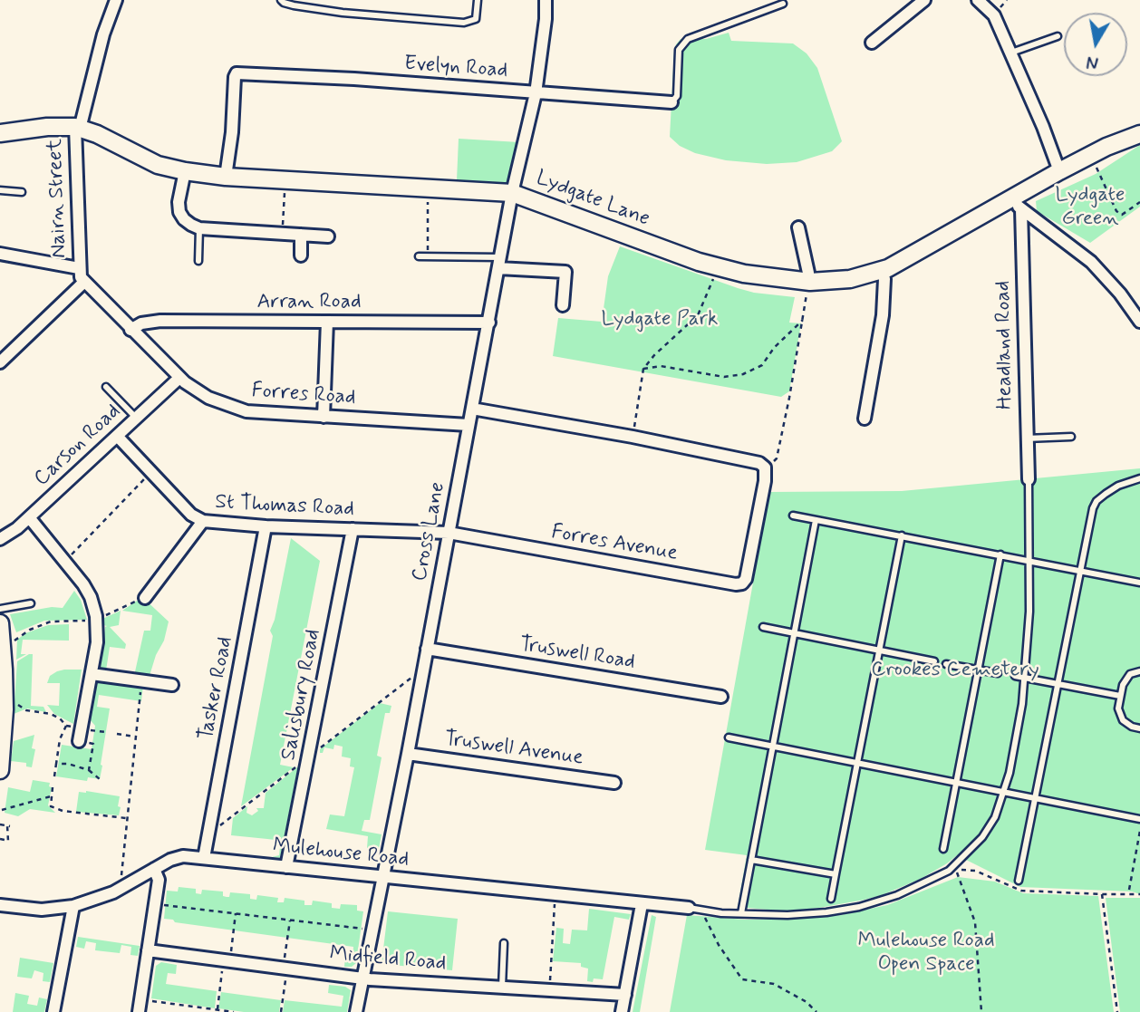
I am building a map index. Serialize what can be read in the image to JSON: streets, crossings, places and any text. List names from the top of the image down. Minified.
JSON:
{"streets":{"street":["Evelyn Road","Nairn Street","Lydgate Lane","Arran Road","Headland Road","Forres Road","Carson Road","St Thomas Road","Cross Lane","Forres Avenue","Truswell Road","Tasker Road","Salisbury Road","Truswell Avenue","Mulehouse Road","Midfield Road"]},"crossings":[["Evelyn Road","Lydgate Lane"],["Evelyn Road","Cross Lane"],["Nairn Street","Lydgate Lane"],["Nairn Street","Forres Road"],["Lydgate Lane","Headland Road"],["Lydgate Lane","Cross Lane"],["Arran Road","Forres Road"],["Arran Road","Cross Lane"],["Forres Road","Carson Road"],["Forres Road","Cross Lane"],["Carson Road","St Thomas Road"],["St Thomas Road","Cross Lane"],["St Thomas Road","Forres Avenue"],["St Thomas Road","Tasker Road"],["St Thomas Road","Salisbury Road"],["Cross Lane","Forres Avenue"],["Cross Lane","Truswell Road"],["Cross Lane","Truswell Avenue"],["Cross Lane","Mulehouse Road"],["Cross Lane","Midfield Road"],["Tasker Road","Mulehouse Road"],["Salisbury Road","Mulehouse Road"]],"parks":["Lydgate Green","Lydgate Park","Crookes Cemetery","Mulehouse Road Open Space"],"north":"bottom"}
